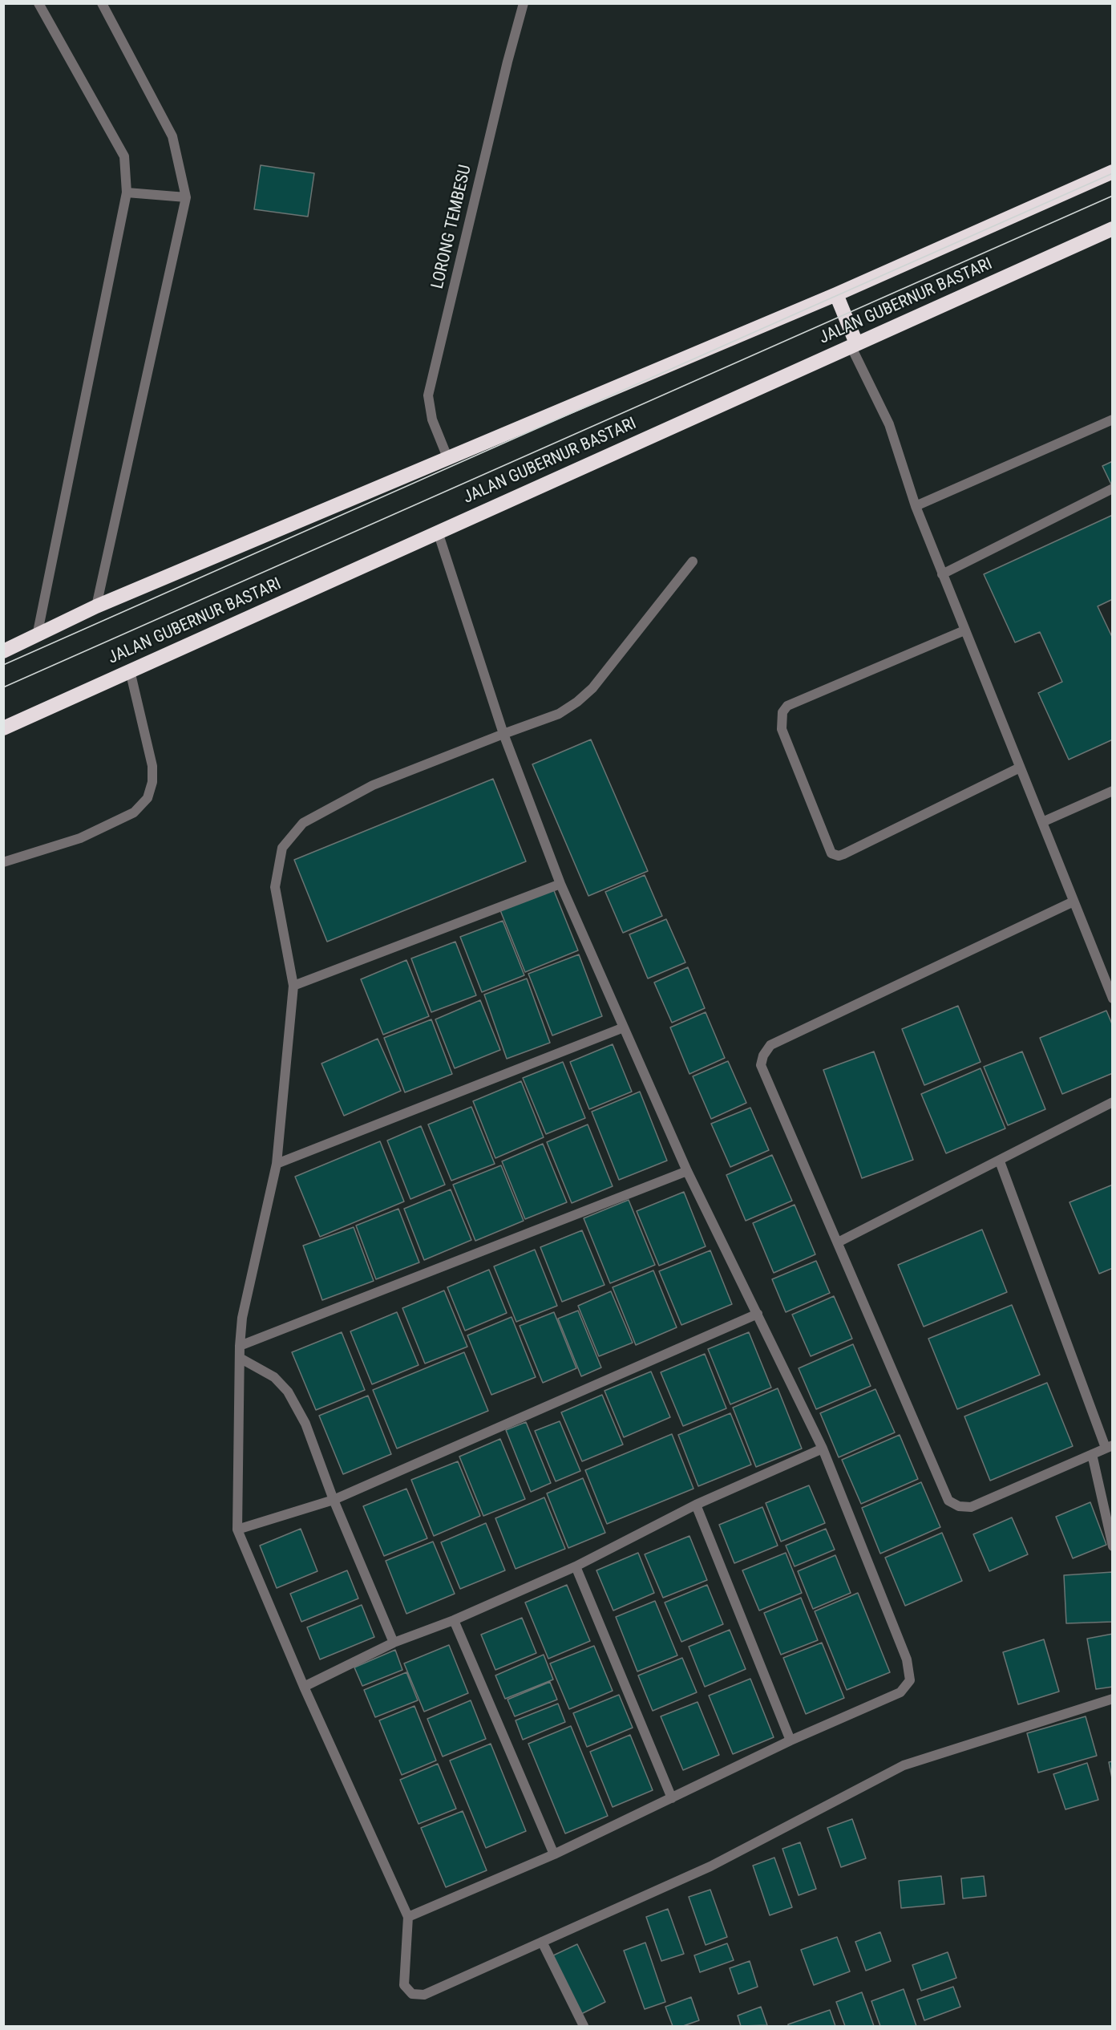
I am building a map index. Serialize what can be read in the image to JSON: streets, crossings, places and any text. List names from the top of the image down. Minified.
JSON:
{"streets":{"highway":["JALAN GUBERNUR BASTARI"],"street":["LORONG TEMBESU"]},"crossings":[["LORONG TEMBESU","JALAN GUBERNUR BASTARI"]]}
